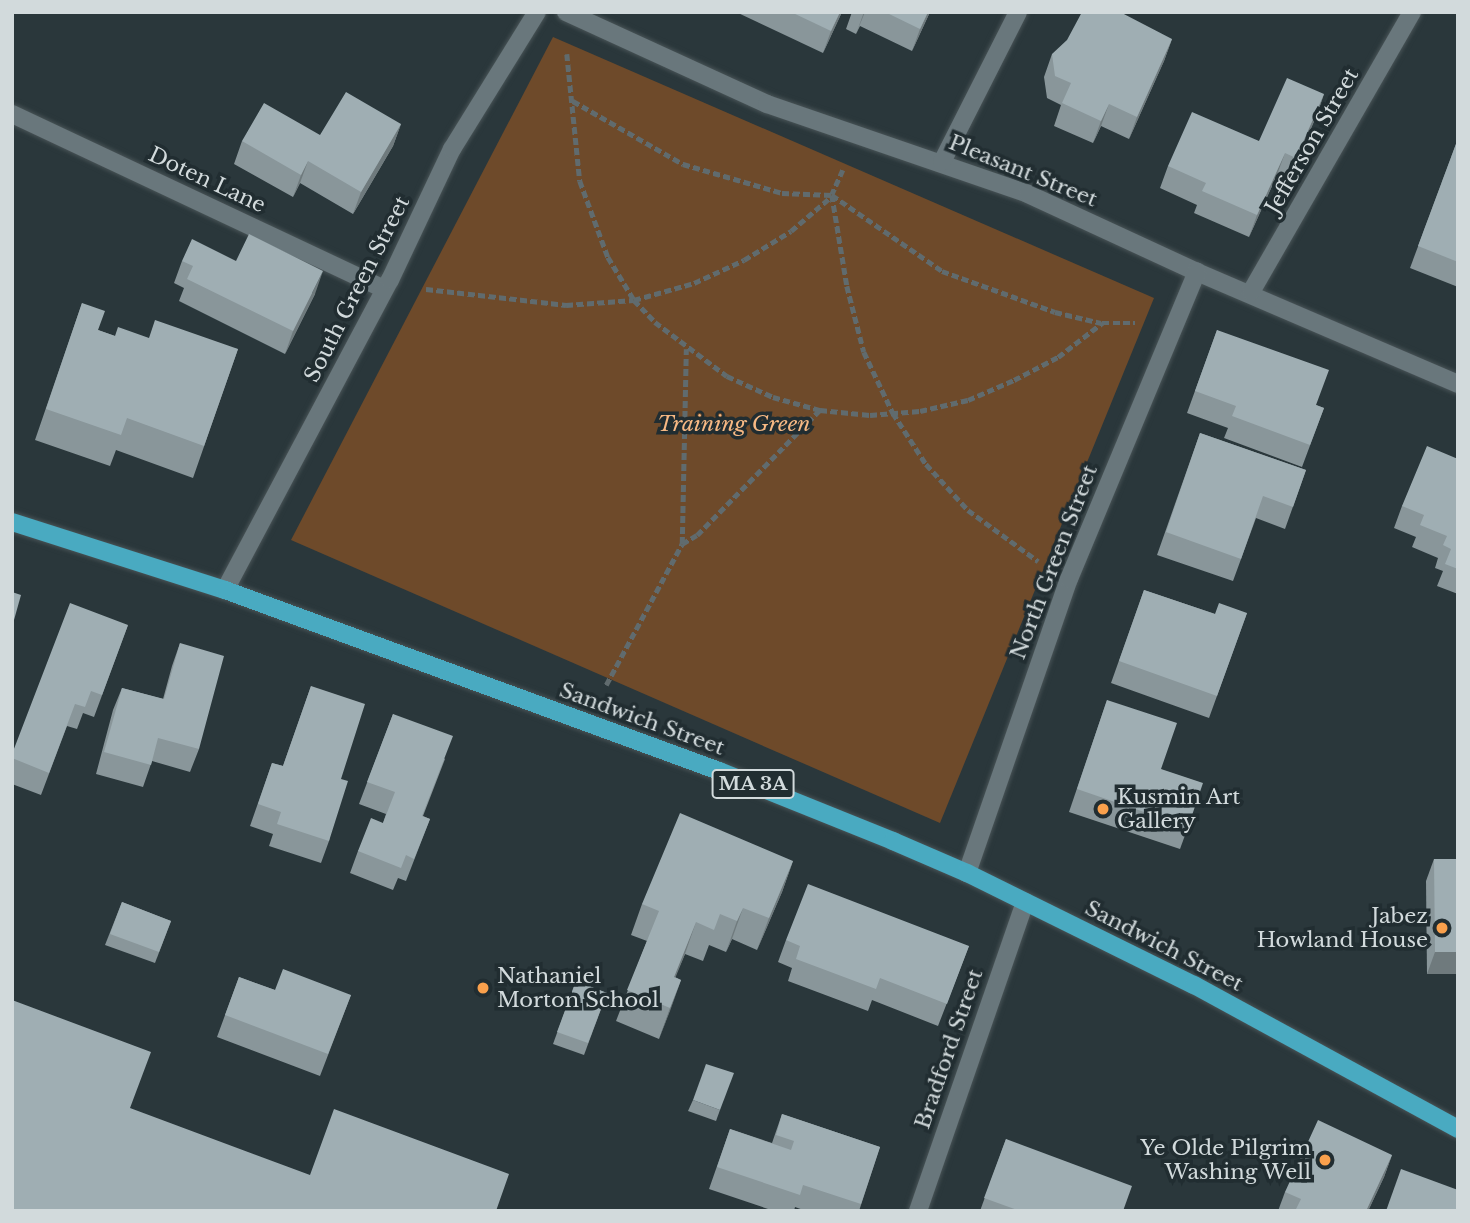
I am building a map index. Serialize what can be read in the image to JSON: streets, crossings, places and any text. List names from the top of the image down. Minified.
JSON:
{"streets":{"main road":["Sandwich Street","MA 3A"],"street":["Jefferson Street","Pleasant Street","Doten Lane","South Green Street","North Green Street","Bradford Street"]},"crossings":[["Jefferson Street","Pleasant Street"],["Pleasant Street","North Green Street"],["Doten Lane","South Green Street"],["South Green Street","Sandwich Street"],["North Green Street","Sandwich Street"],["Sandwich Street","Bradford Street"]],"parks":["Training Green"],"places":["Kusmin Art Gallery","Jabez Howland House","Nathaniel Morton School","Ye Olde Pilgrim Washing Well"]}
